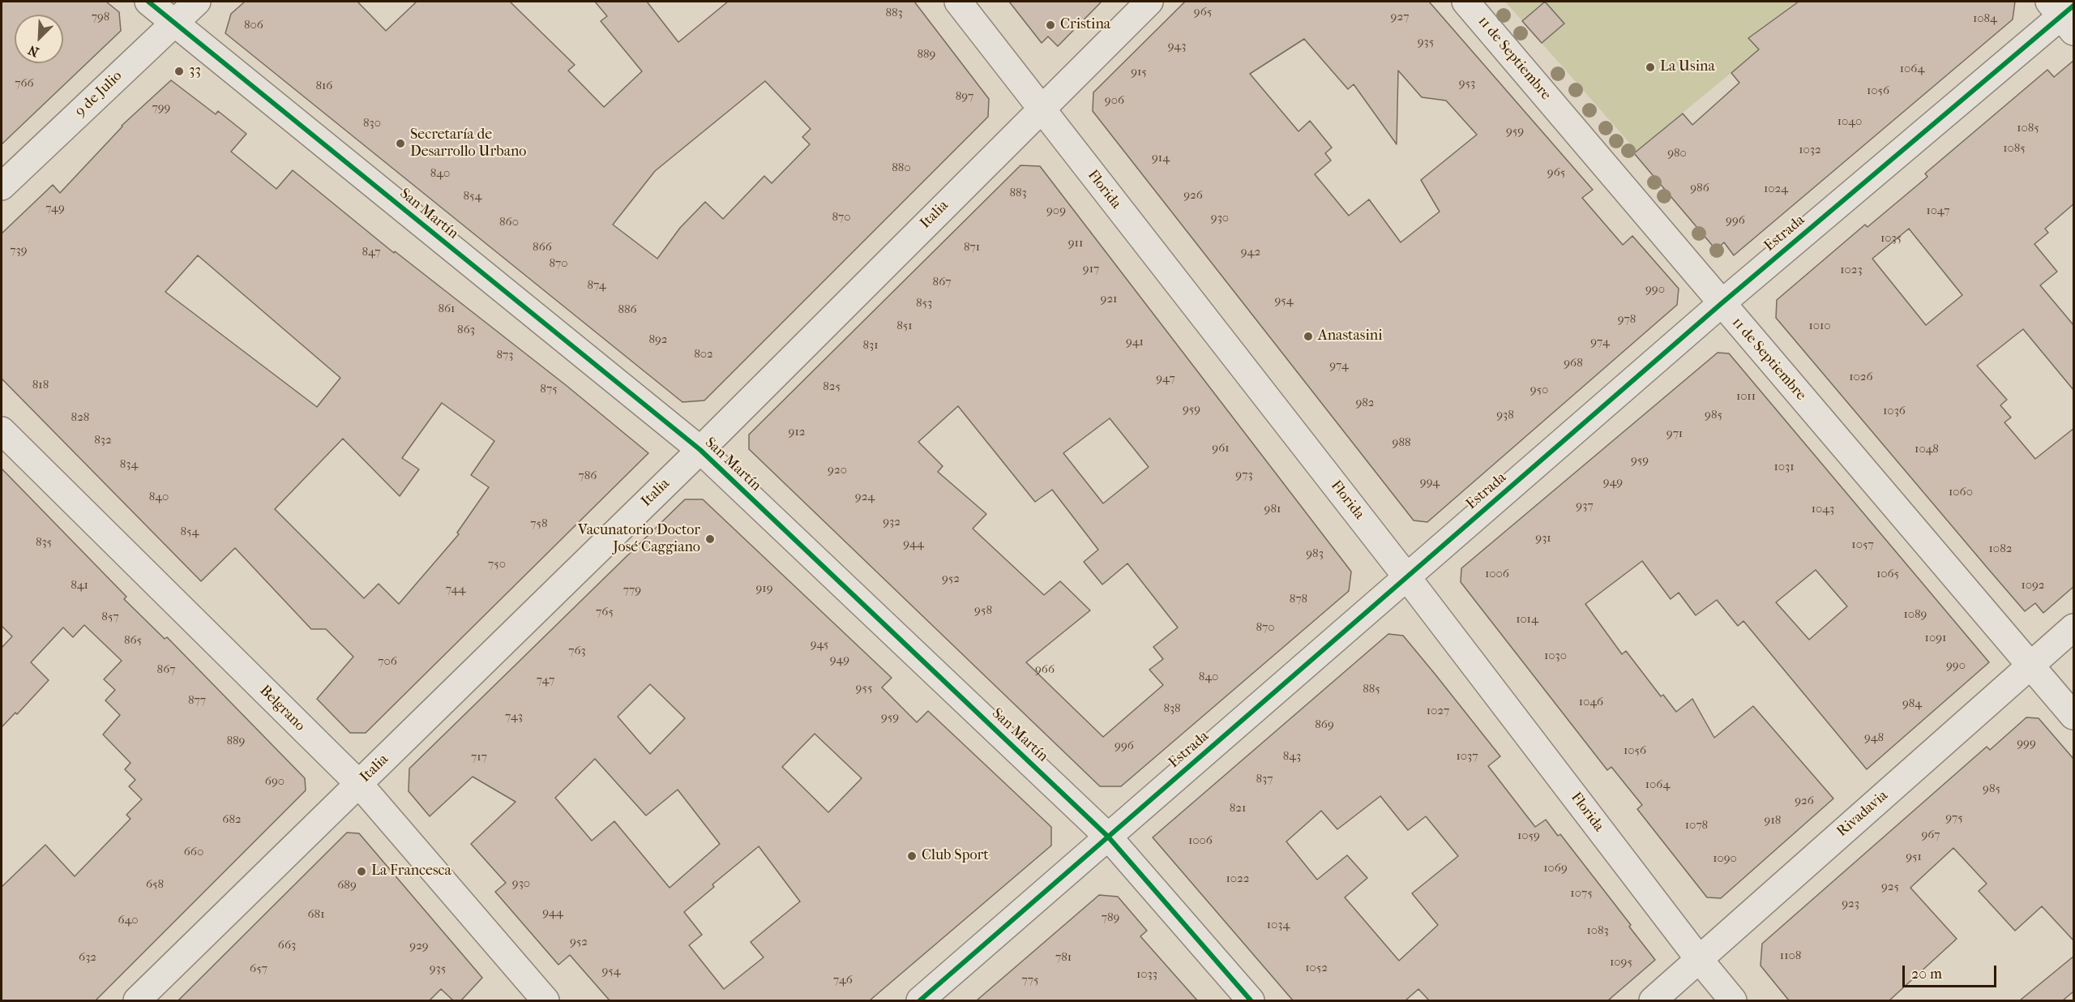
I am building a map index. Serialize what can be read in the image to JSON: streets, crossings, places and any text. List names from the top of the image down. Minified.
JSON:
{"streets":{"street":["11 de Septiembre","9 de Julio","Florida","San Martín","Italia","Estrada","Belgrano","Rivadavia"]},"crossings":[["11 de Septiembre","Estrada"],["11 de Septiembre","Rivadavia"],["9 de Julio","San Martín"],["Florida","Italia"],["Florida","Estrada"],["Florida","Rivadavia"],["San Martín","Italia"],["San Martín","Estrada"],["Italia","Belgrano"]],"places":["Cristina","La Usina","33","Secretaría de Desarrollo Urbano","Anastasini","Vacunatorio Doctor José Caggiano","Club Sport","La Francesca"],"house_numbers":["965","883","798","927","1084","806","935","943","889","1064","915","766","953","816","1056","897","906","799","1040","830","1085","959","1085","1032","980","914","880","965","840","986","1024","883","926","854","749","909","1047","870","930","996","860","1035","911","866","871","739","847","942","870","917","1023","867","874","990","921","954","853","861","886","978","851","1010","863","892","941","974","831","802","873","968","974","1026","947","818","825","875","950","1011","982","959","1036","938","985","828","912","971","832","988","961","1048","959","834","1031","920","973","786","994","949","1060","840","924","937","981","1043","932","758","854","931","835","944","1057","1082","983","750","1006","1065","952","841","1092","919","744","779","878","958","765","1089","857","1014","870","1091","865","945","763","1030","949","706","990","867","966","840","747","955","885","877","1046","984","838","1027","743","959","869","948","889","999","996","1056","843","1037","717","837","690","1064","985","926","821","975","682","918","1078","967","1059","1006","660","951","1090","1069","1022","930","658","689","925","1075","923","944","681","789","640","1034","1083","952","663","929","1108","632","781","1095","1052","657","935","954","1033","746","775"],"scale_bar":"20 m","north":"bottom left"}
